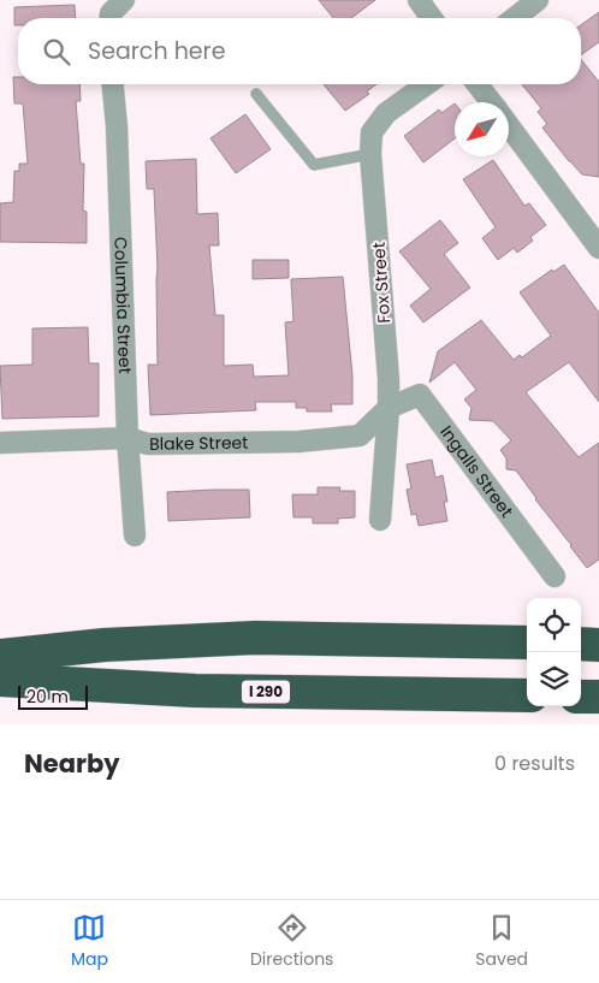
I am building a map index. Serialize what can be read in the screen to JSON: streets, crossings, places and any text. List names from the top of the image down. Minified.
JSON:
{"streets":{"highway":["I 290"],"street":["Fox Street","Columbia Street","Blake Street","Ingalls Street"]},"crossings":[["Fox Street","Blake Street"],["Fox Street","Ingalls Street"],["Columbia Street","Blake Street"],["Blake Street","Ingalls Street"]],"scale_bar":"20 m","north":"bottom left","page":{"search":"Search here","scale":"20 m","heading":["Nearby","0 results"],"nav":["Map","Directions","Saved"]}}
